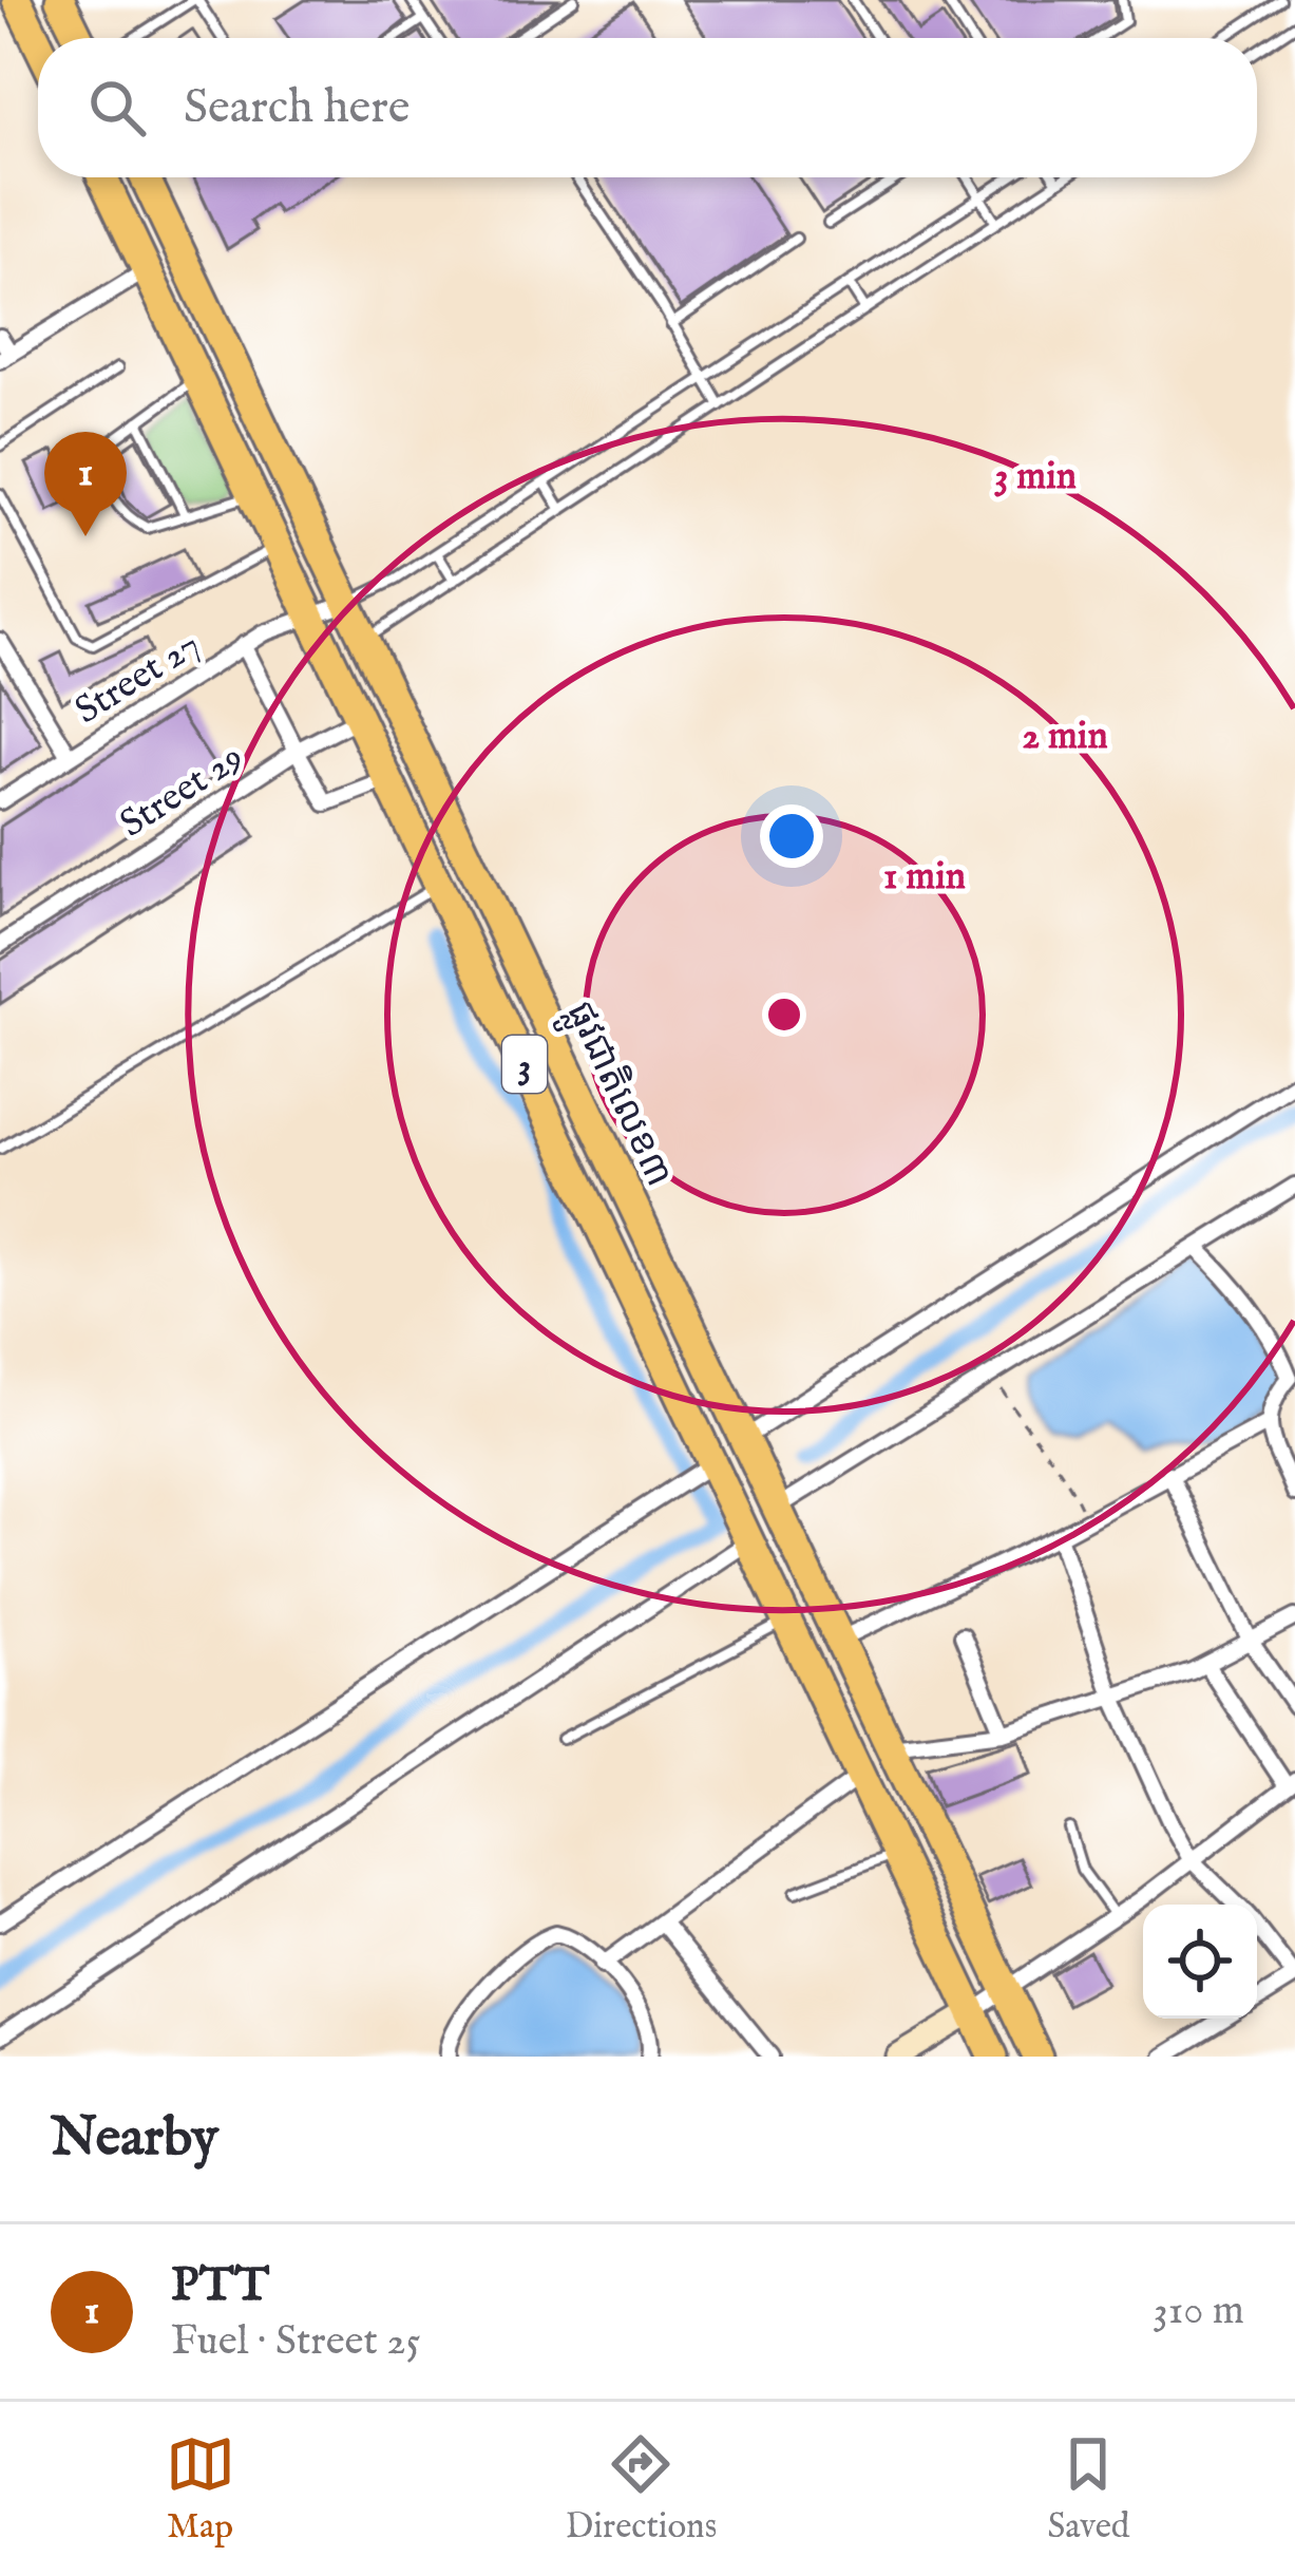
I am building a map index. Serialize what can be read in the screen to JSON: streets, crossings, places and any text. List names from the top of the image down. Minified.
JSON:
{"streets":{"highway":["3","ផ្លូវជាតិលេខ៣"],"street":["Street 27","Street 29"]},"crossings":[["Street 27","Street 29"],["Street 27","ផ្លូវជាតិលេខ៣"]],"page":{"search":"Search here","pins":"1","heading":"Nearby","list":[{"mark":"1","name":"PTT","note":"Fuel · Street 25","value":"310 m"}],"nav":["Map","Directions","Saved"]},"rings":["3 min","2 min","1 min"]}
